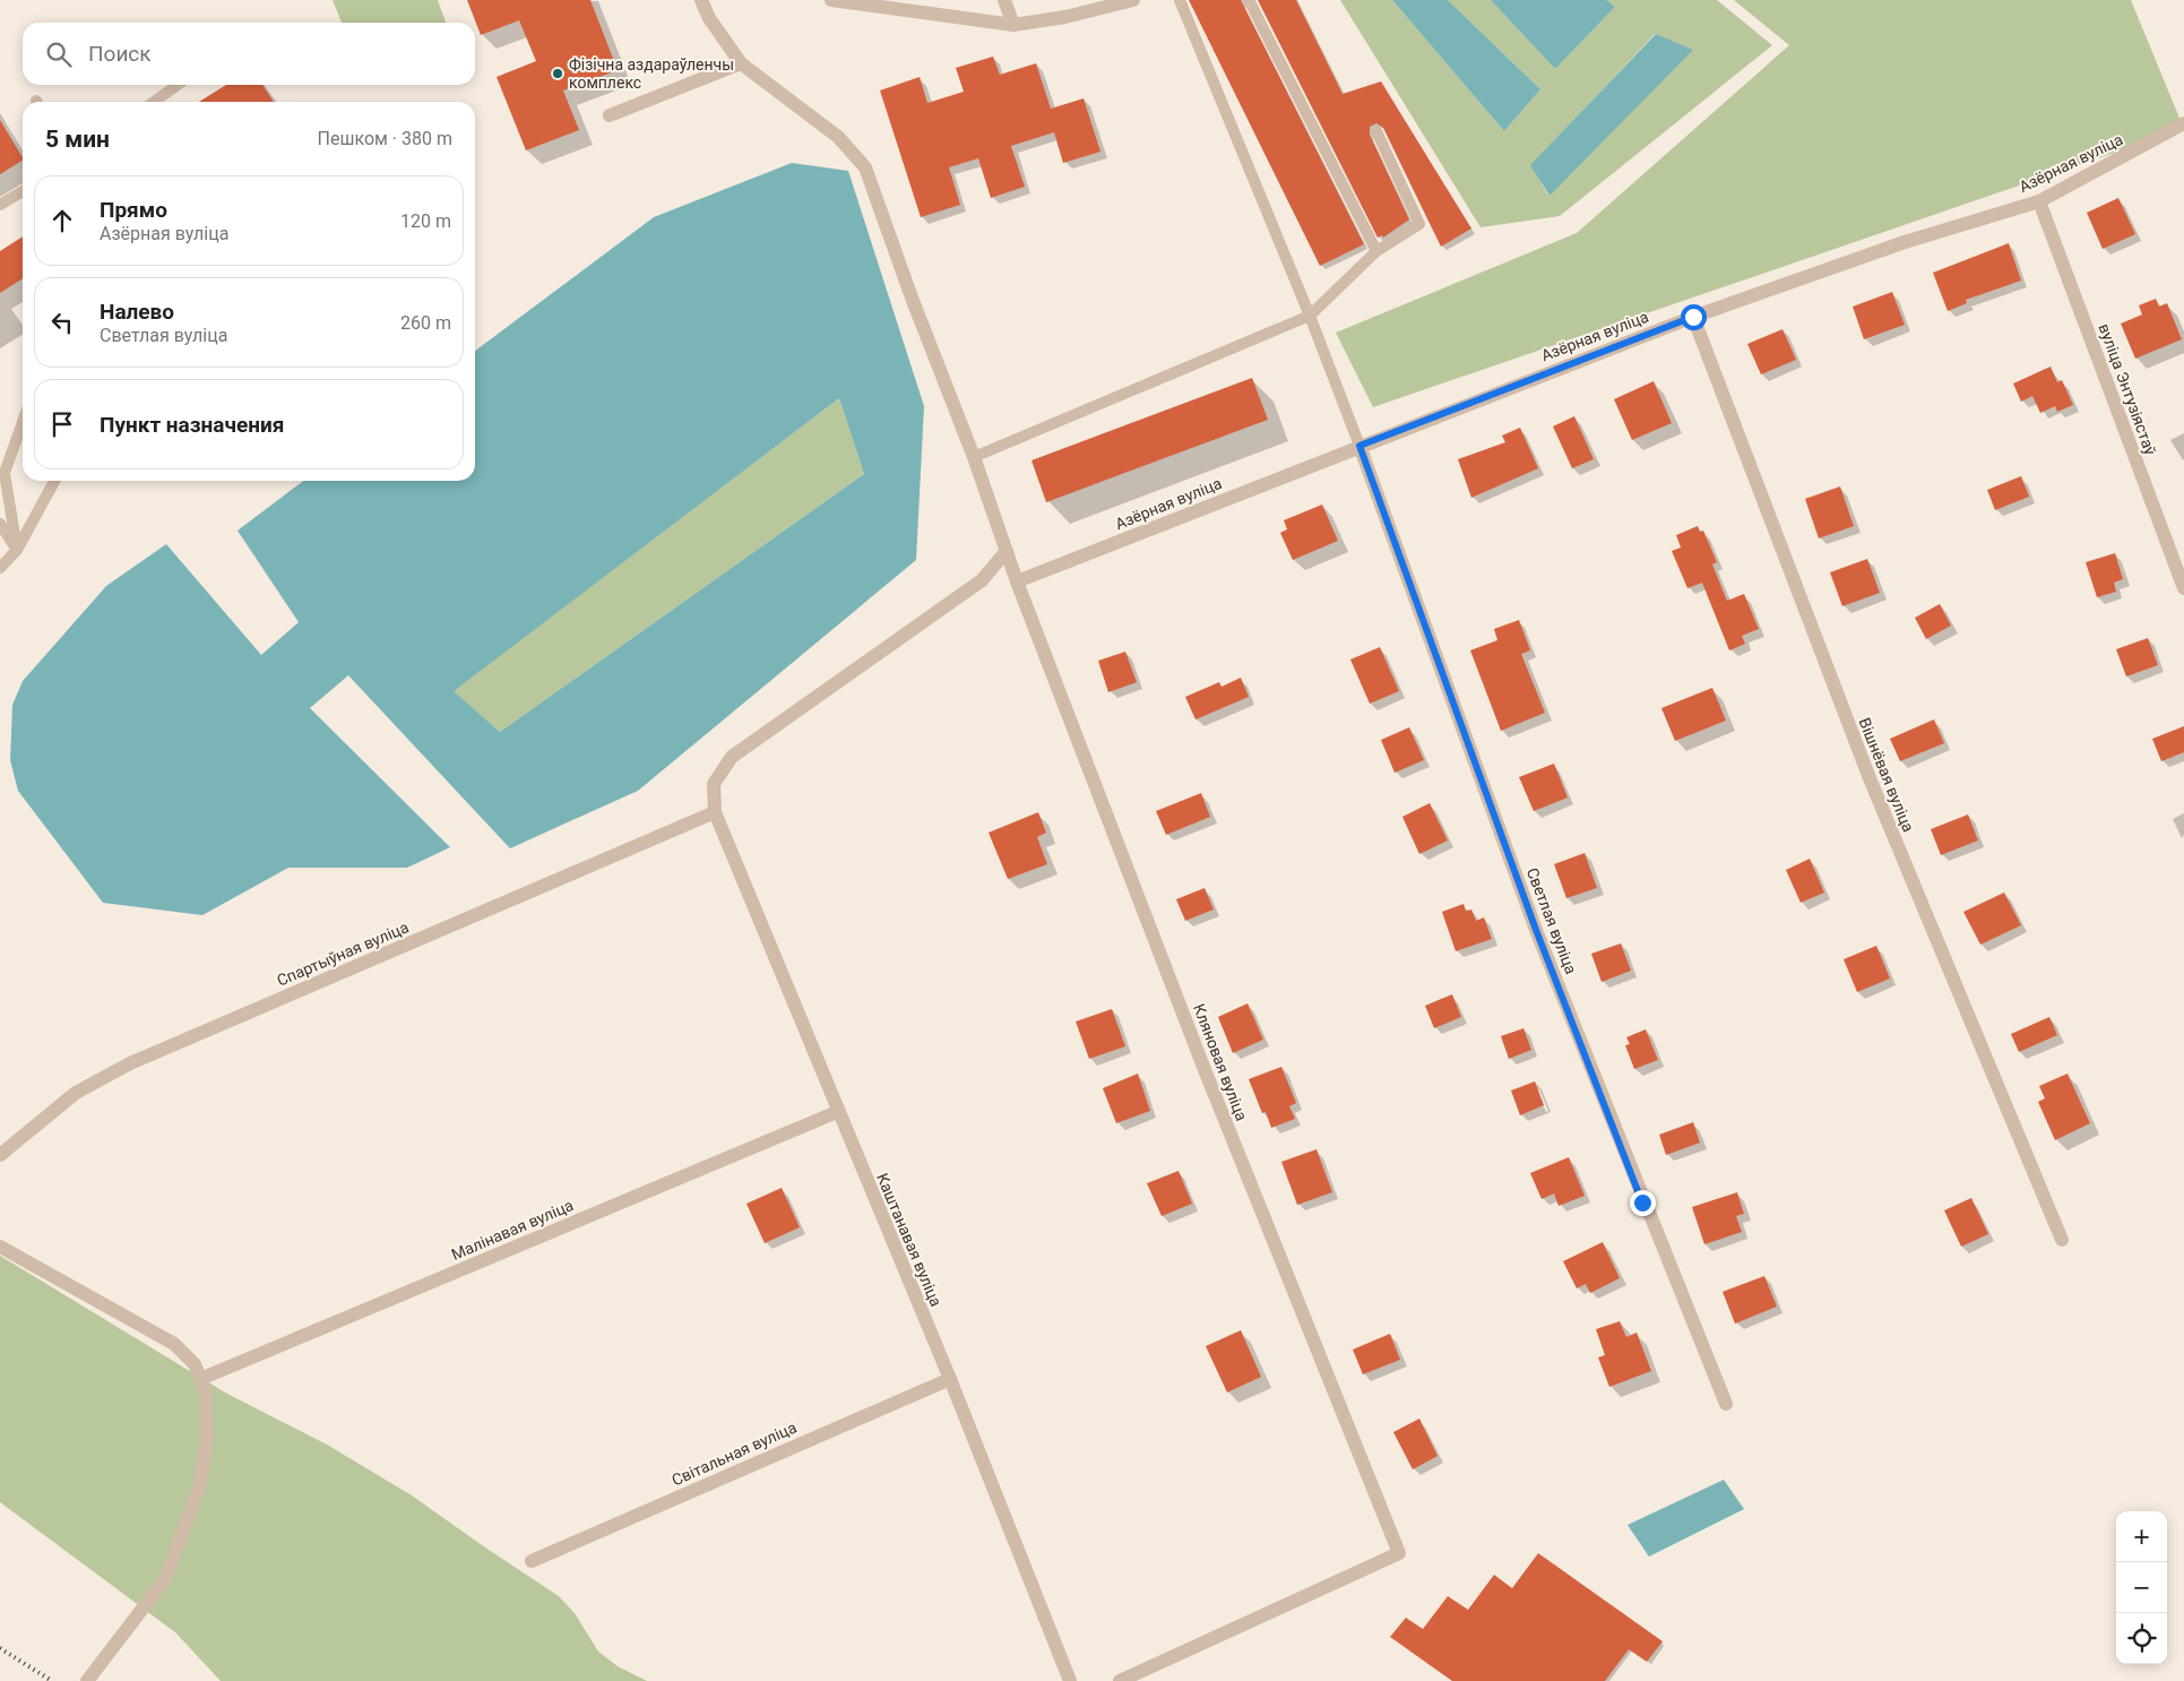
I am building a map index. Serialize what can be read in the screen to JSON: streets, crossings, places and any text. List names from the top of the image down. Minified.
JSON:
{"streets":{"street":["Азёрная вуліца","вуліца Энтузіястаў","Вішнёвая вуліца","Светлая вуліца","Спартыўная вуліца","Кляновая вуліца","Малінавая вуліца","Каштанавая вуліца","Світальная вуліца"]},"crossings":[["Азёрная вуліца","вуліца Энтузіястаў"],["Азёрная вуліца","Вішнёвая вуліца"],["Азёрная вуліца","Светлая вуліца"],["Азёрная вуліца","Кляновая вуліца"],["Спартыўная вуліца","Каштанавая вуліца"],["Малінавая вуліца","Каштанавая вуліца"],["Каштанавая вуліца","Світальная вуліца"]],"places":["Фізічна аздараўленчы комплекс"],"page":{"search":"Поиск","heading":["5 мин","Пешком · 380 m"],"list":[["Прямо","Азёрная вуліца","120 m"],["Налево","Светлая вуліца","260 m"],"Пункт назначения"],"map_buttons":["+","−"]}}
